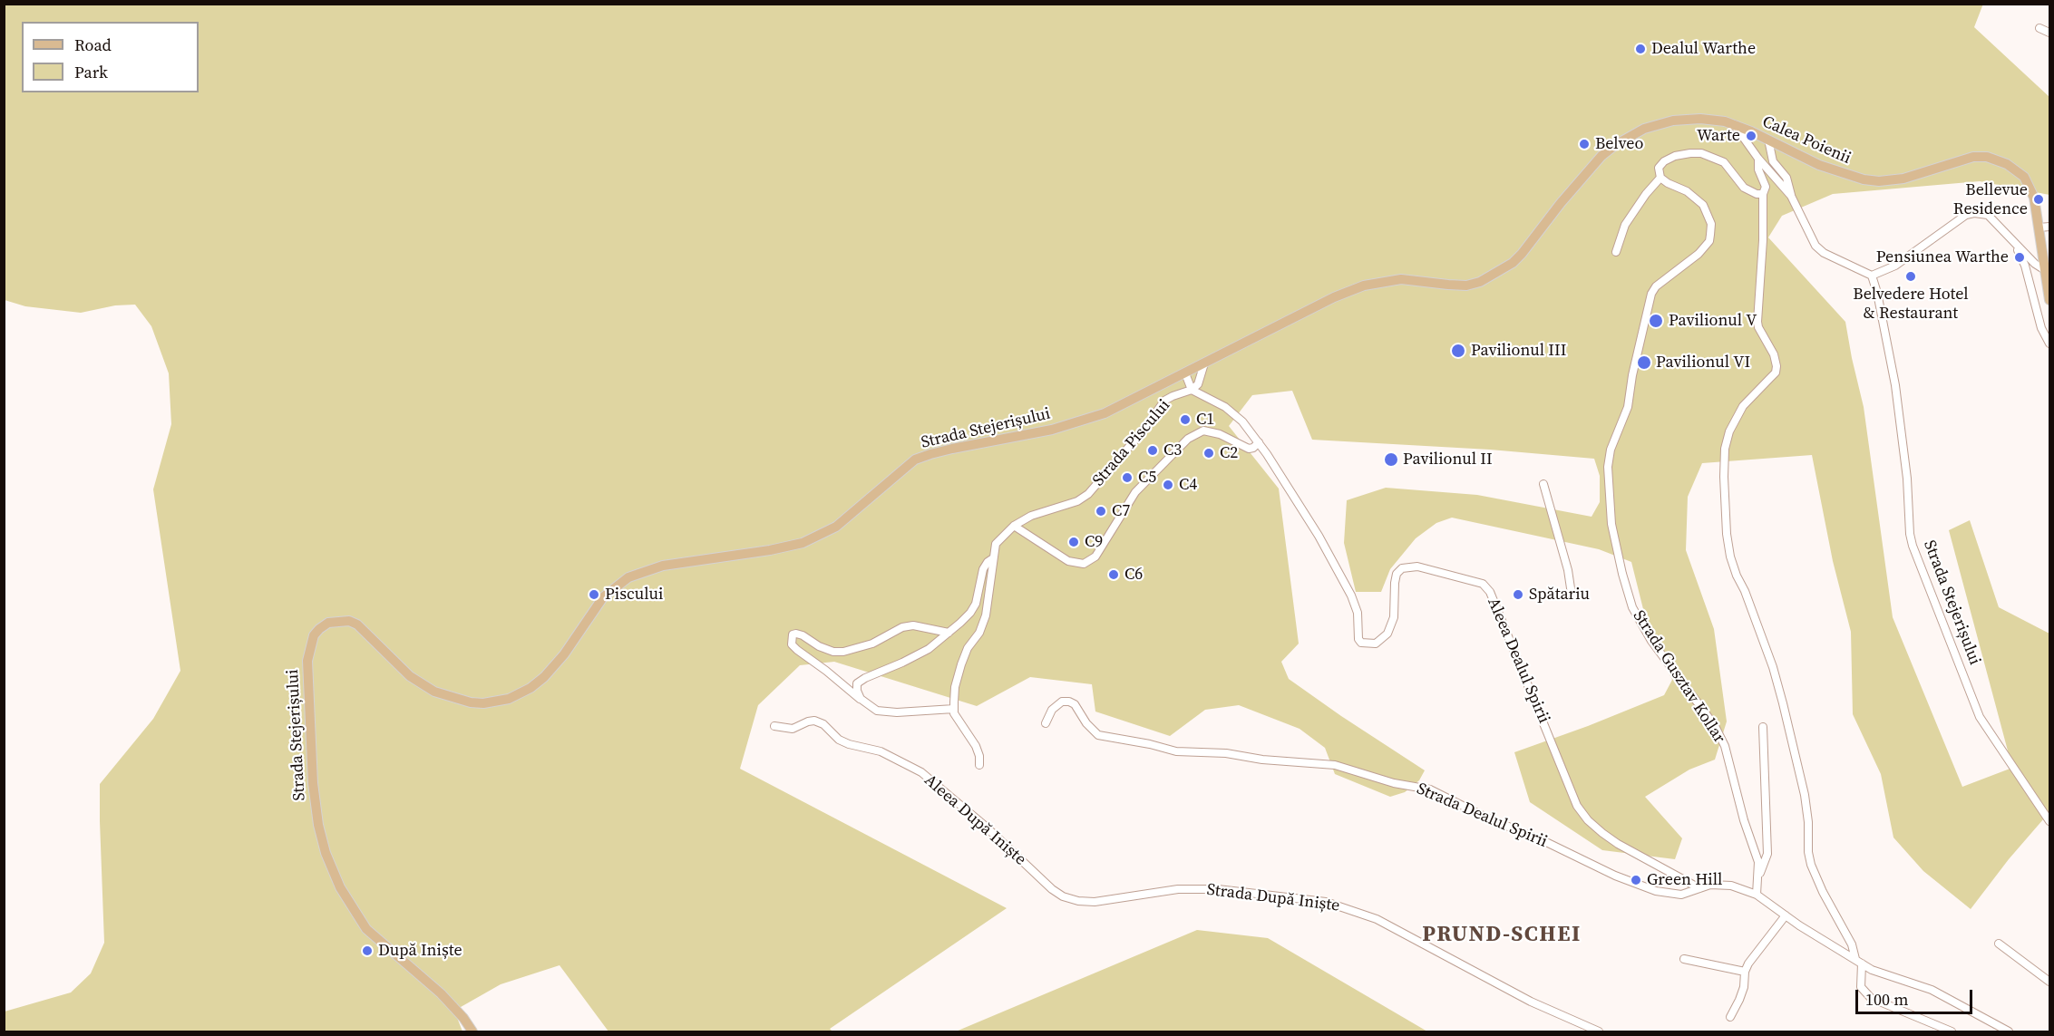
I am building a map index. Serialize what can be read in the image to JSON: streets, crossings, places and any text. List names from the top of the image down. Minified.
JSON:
{"streets":{"main road":["Calea Poienii","Strada Stejerișului"],"street":["Strada Piscului","Aleea Dealul Spirii","Strada Gusztav Kollar","Strada Dealul Spirii","Aleea După Iniște","Strada După Iniște"]},"crossings":[["Calea Poienii","Strada Stejerișului"],["Strada Piscului","Aleea Dealul Spirii"],["Aleea Dealul Spirii","Strada Dealul Spirii"],["Strada Gusztav Kollar","Strada Dealul Spirii"],["Aleea După Iniște","Strada După Iniște"]],"districts":["PRUND-SCHEI"],"places":["Dealul Warthe","Warte","Belveo","Bellevue Residence","Pensiunea Warthe","Belvedere Hotel & Restaurant","Pavilionul V","Pavilionul III","Pavilionul VI","C1","C3","C2","Pavilionul II","C5","C4","C7","C9","C6","Piscului","Spătariu","Green Hill","După Iniște"],"legend":["Road","Park"],"scale_bar":"100 m"}
